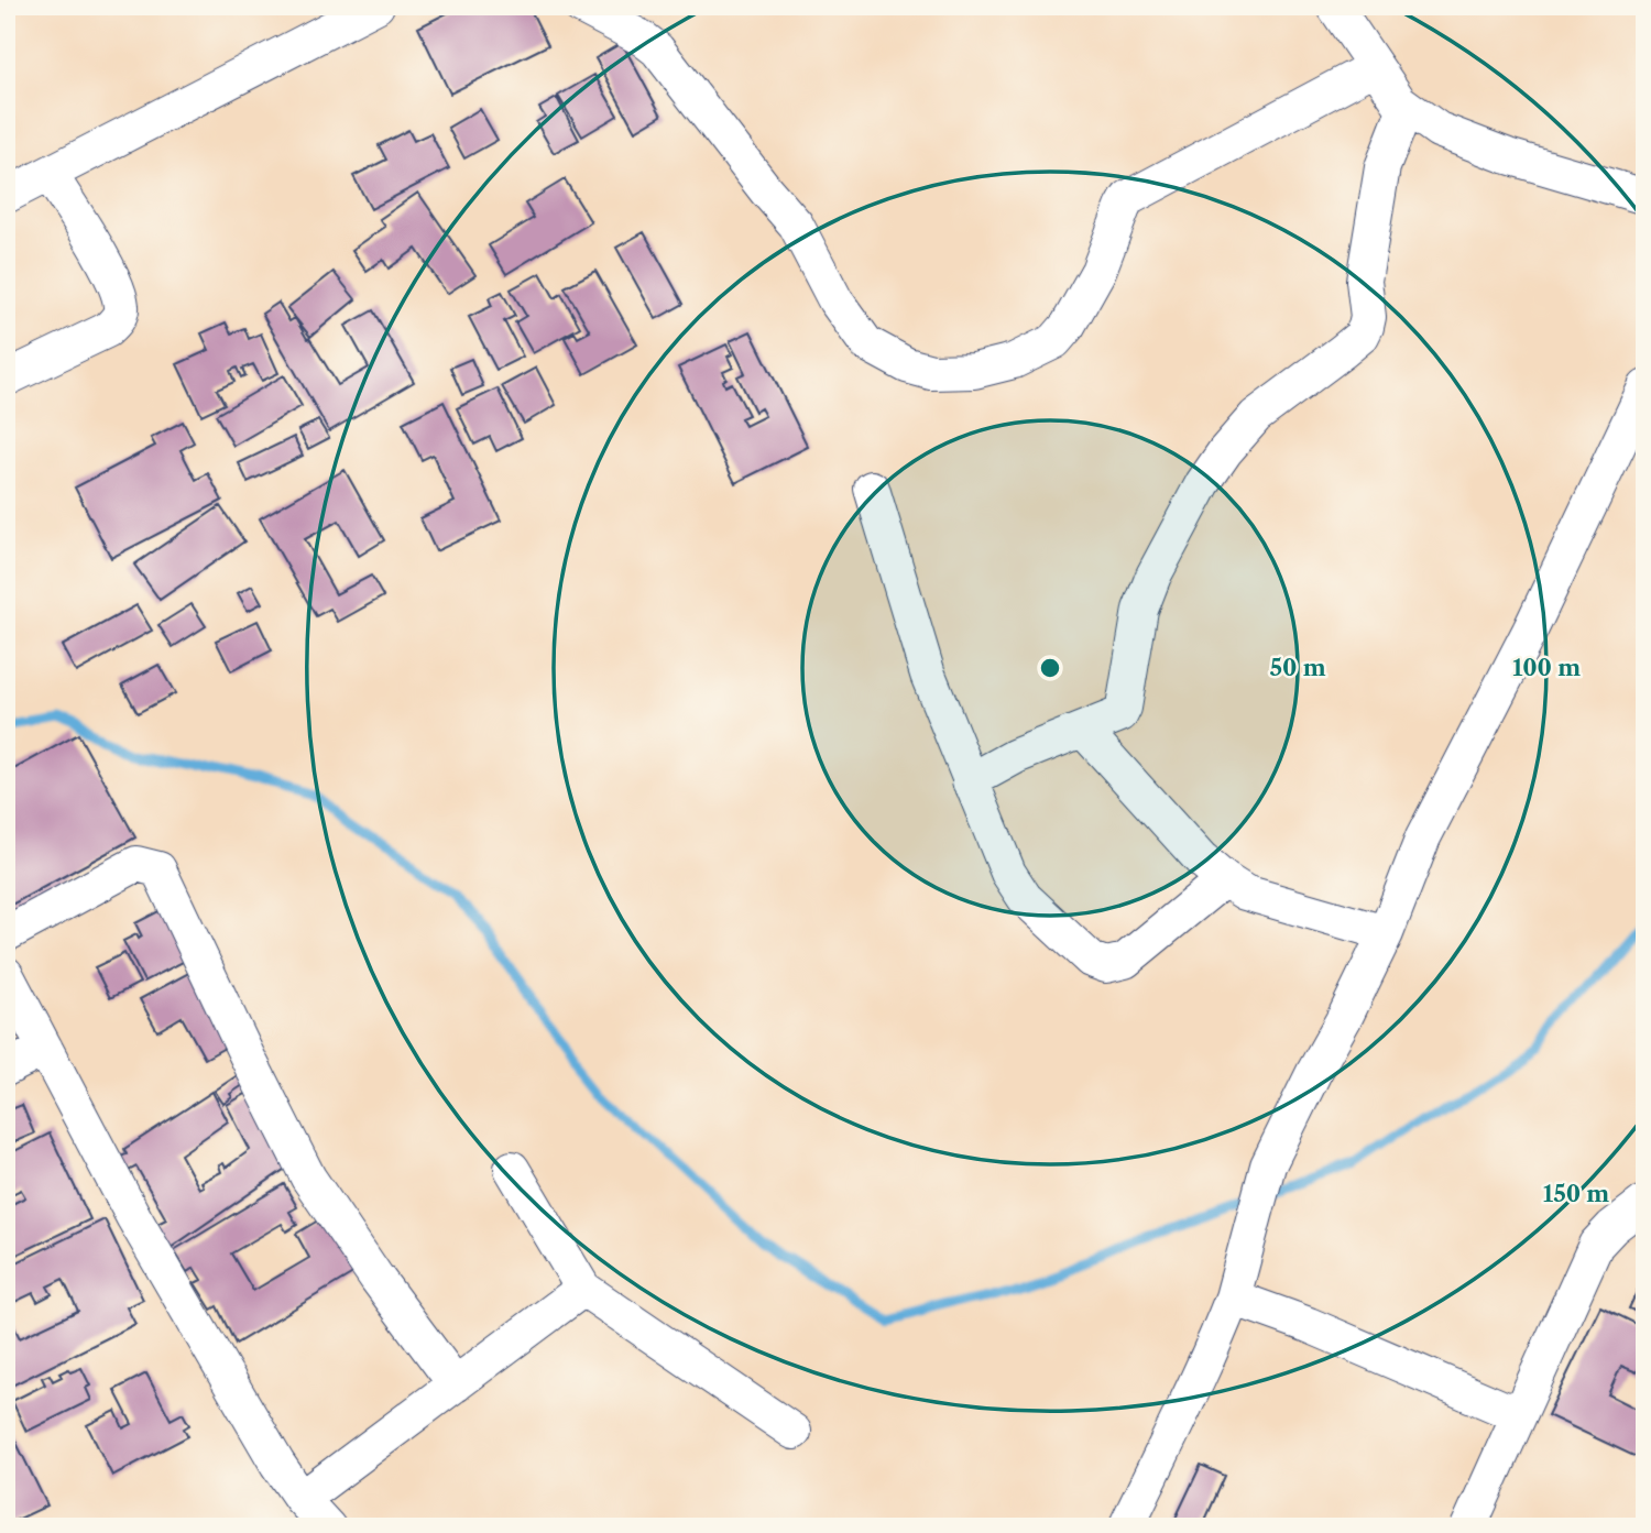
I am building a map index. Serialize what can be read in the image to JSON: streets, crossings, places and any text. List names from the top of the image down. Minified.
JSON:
{"rings":["50 m","100 m","150 m"]}
